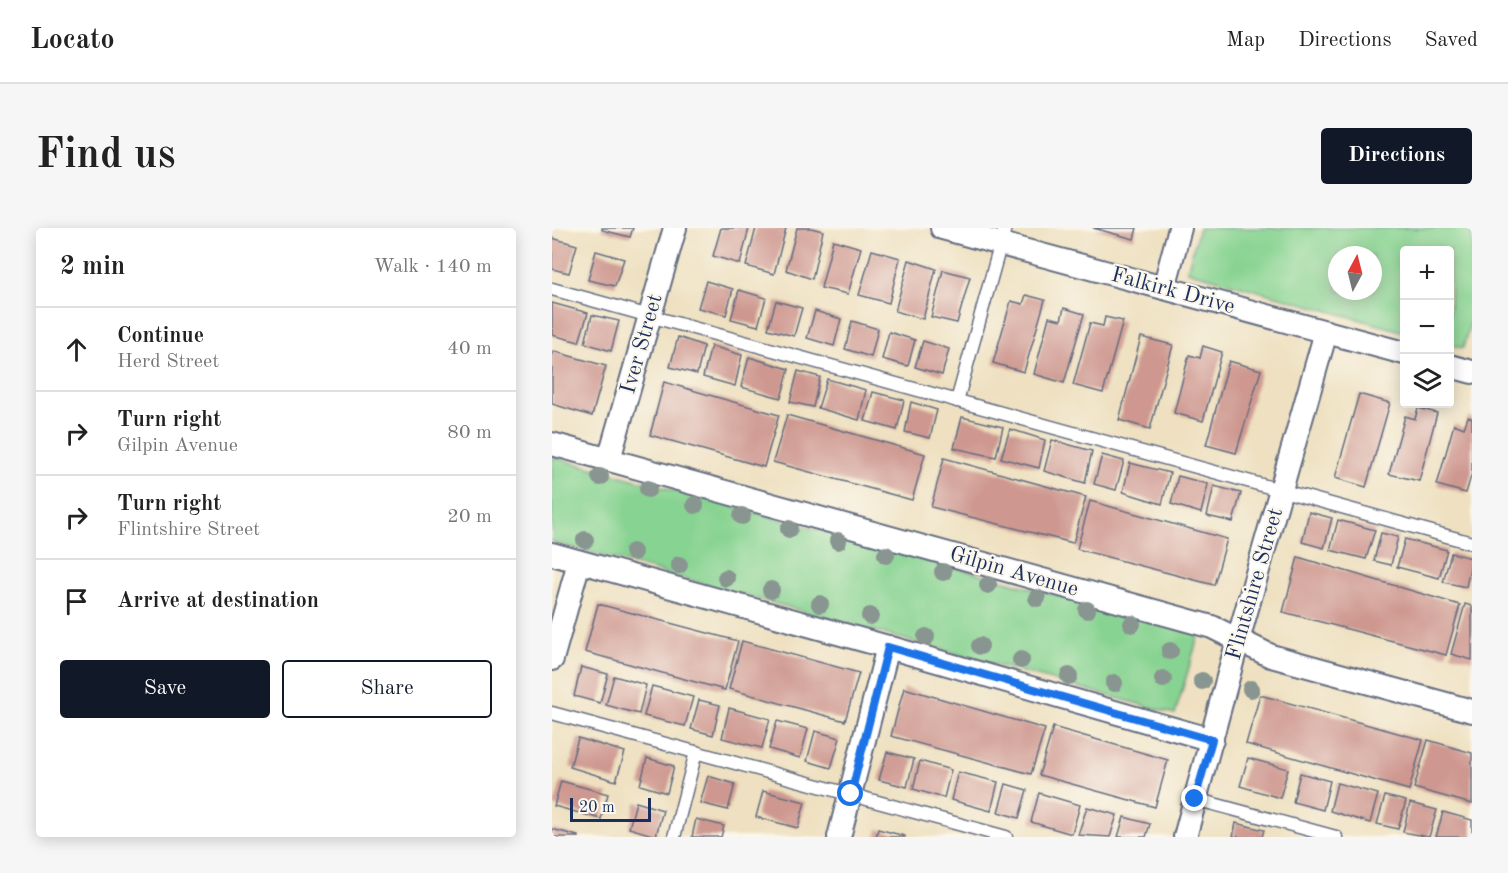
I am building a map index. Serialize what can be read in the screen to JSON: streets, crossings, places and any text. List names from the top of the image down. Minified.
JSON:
{"streets":{"street":["Falkirk Drive","Iver Street","Gilpin Avenue","Flintshire Street"]},"crossings":[["Falkirk Drive","Flintshire Street"],["Iver Street","Gilpin Avenue"],["Gilpin Avenue","Flintshire Street"]],"scale_bar":"20 m","north":"top","page":{"header":"Locato","nav":["Map","Directions","Saved"],"buttons":["Directions",["Save","Share"]],"title":"Find us","heading":["2 min","Walk · 140 m"],"map_buttons":["+","−"],"list":[["Continue","Herd Street","40 m"],["Turn right","Gilpin Avenue","80 m"],["Turn right","Flintshire Street","20 m"],"Arrive at destination"],"scale":"20 m"}}
